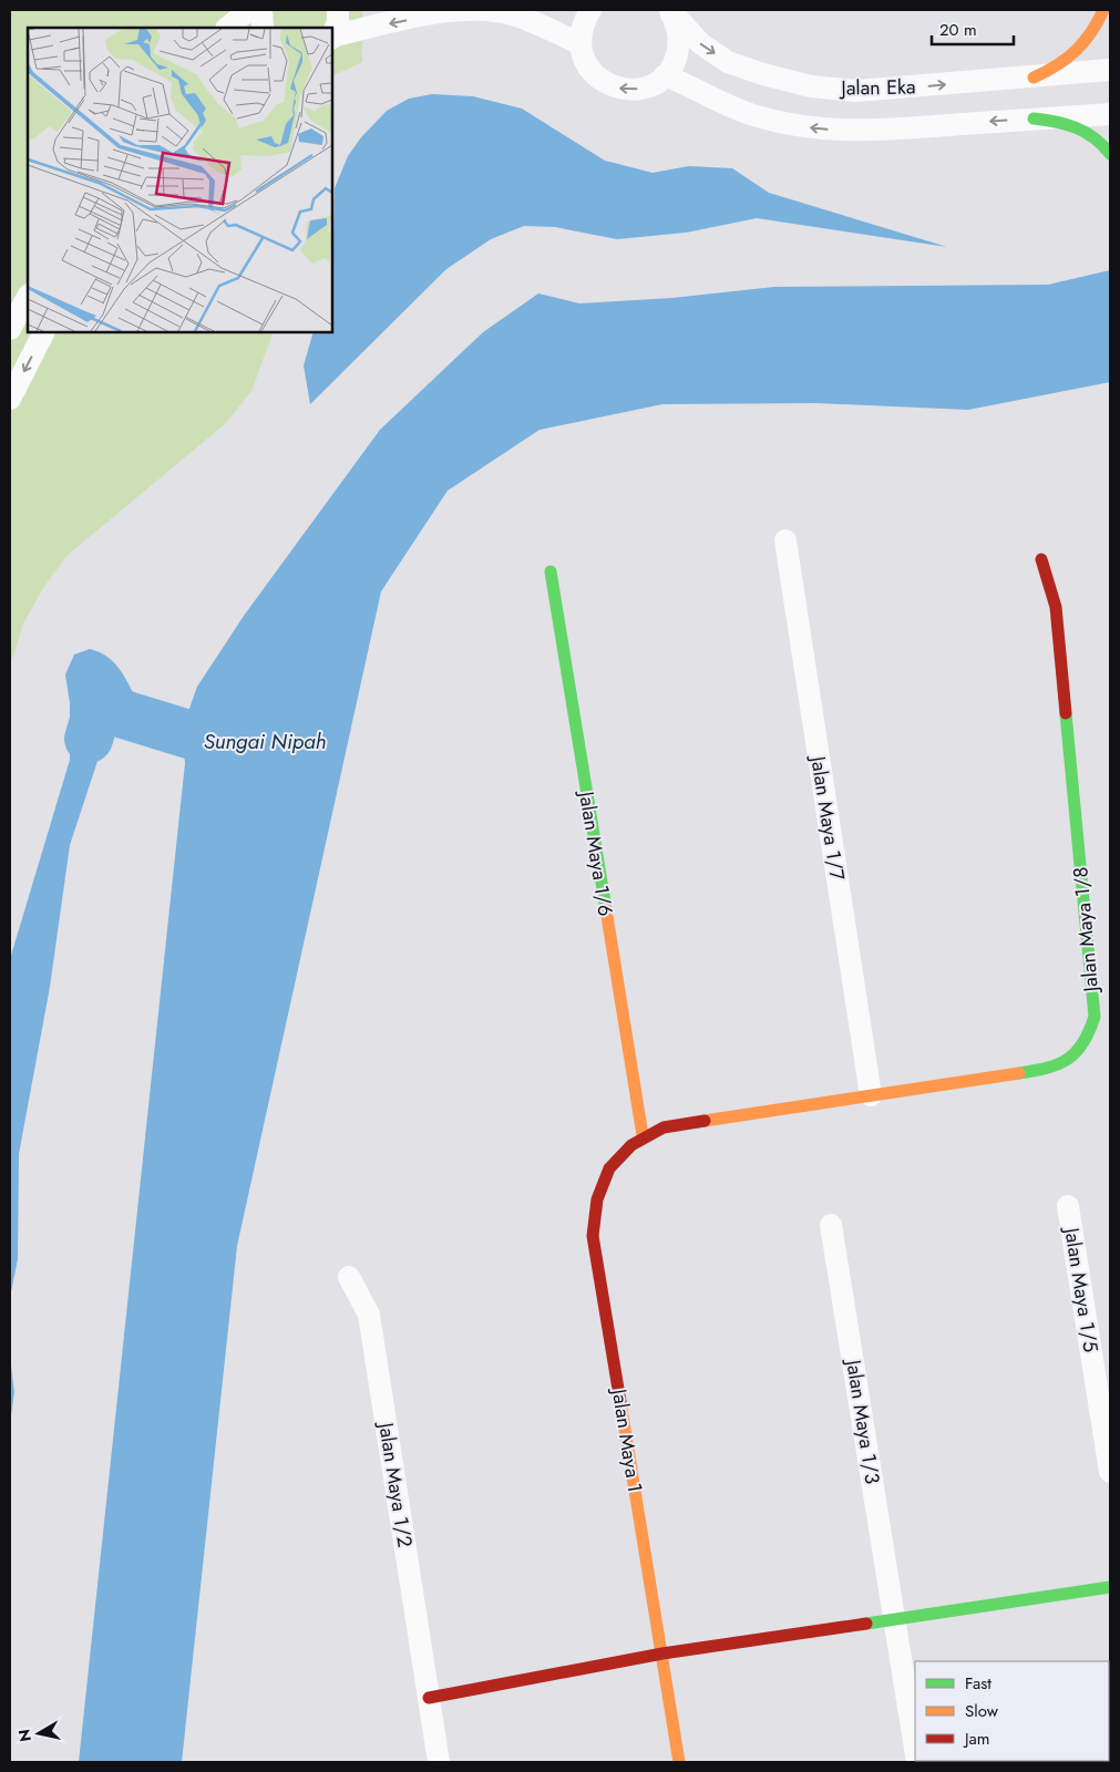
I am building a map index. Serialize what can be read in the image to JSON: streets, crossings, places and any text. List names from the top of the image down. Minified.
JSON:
{"streets":{"street":["Jalan Eka","Jalan Maya 1/7","Jalan Maya 1/6","Jalan Maya 1/8","Jalan Maya 1/5","Jalan Maya 1/3","Jalan Maya 1","Jalan Maya 1/2"]},"crossings":[["Jalan Maya 1/7","Jalan Maya 1/8"],["Jalan Maya 1/6","Jalan Maya 1/8"],["Jalan Maya 1/6","Jalan Maya 1"],["Jalan Maya 1/8","Jalan Maya 1"]],"water":["Sungai Nipah"],"legend":["Fast","Slow","Jam"],"scale_bar":"20 m","north":"left"}
